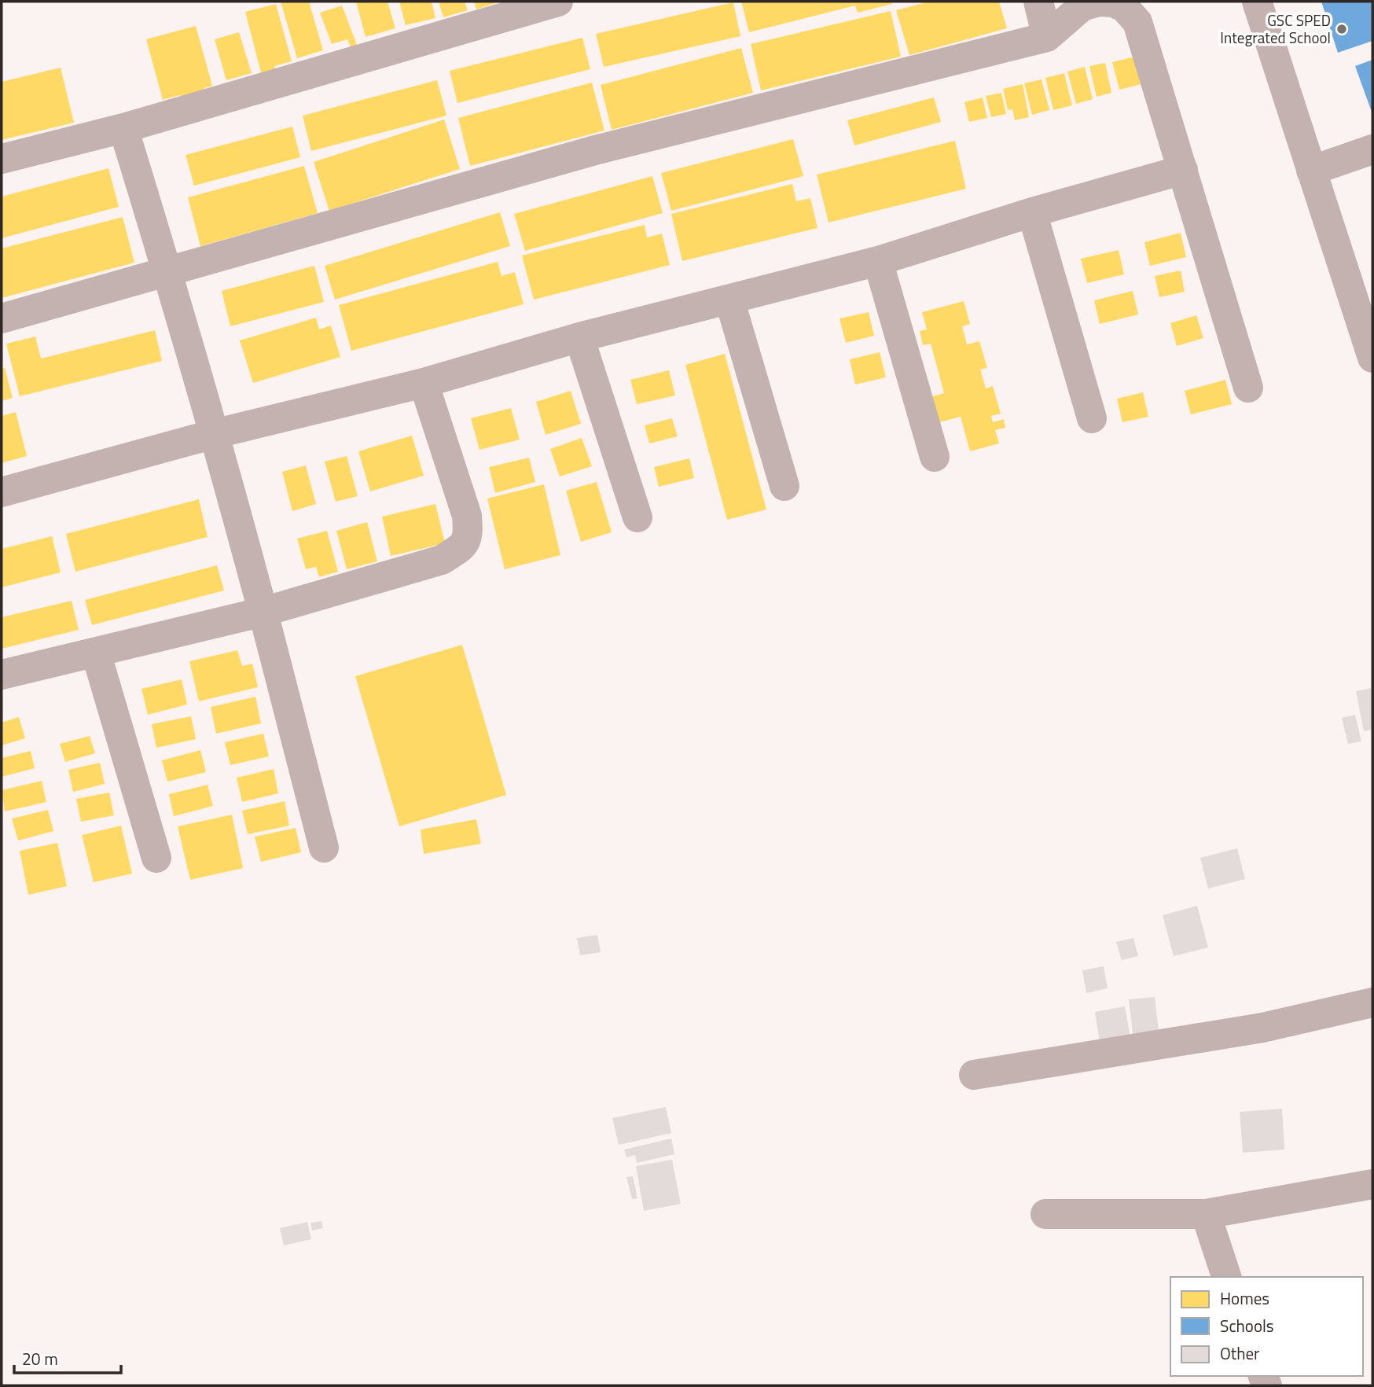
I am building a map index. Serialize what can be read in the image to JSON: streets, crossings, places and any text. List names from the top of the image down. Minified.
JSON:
{"places":["GSC SPED Integrated School"],"legend":["Homes","Schools","Other"],"scale_bar":"20 m"}
